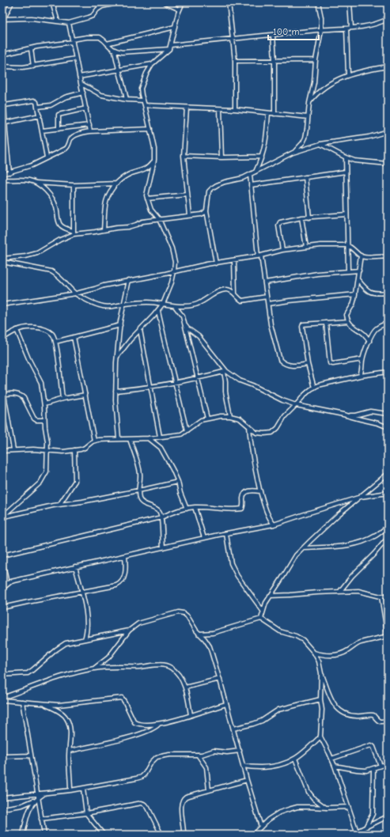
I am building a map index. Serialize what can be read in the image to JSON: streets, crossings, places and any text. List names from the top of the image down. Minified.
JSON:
{"scale_bar":"100 m"}
